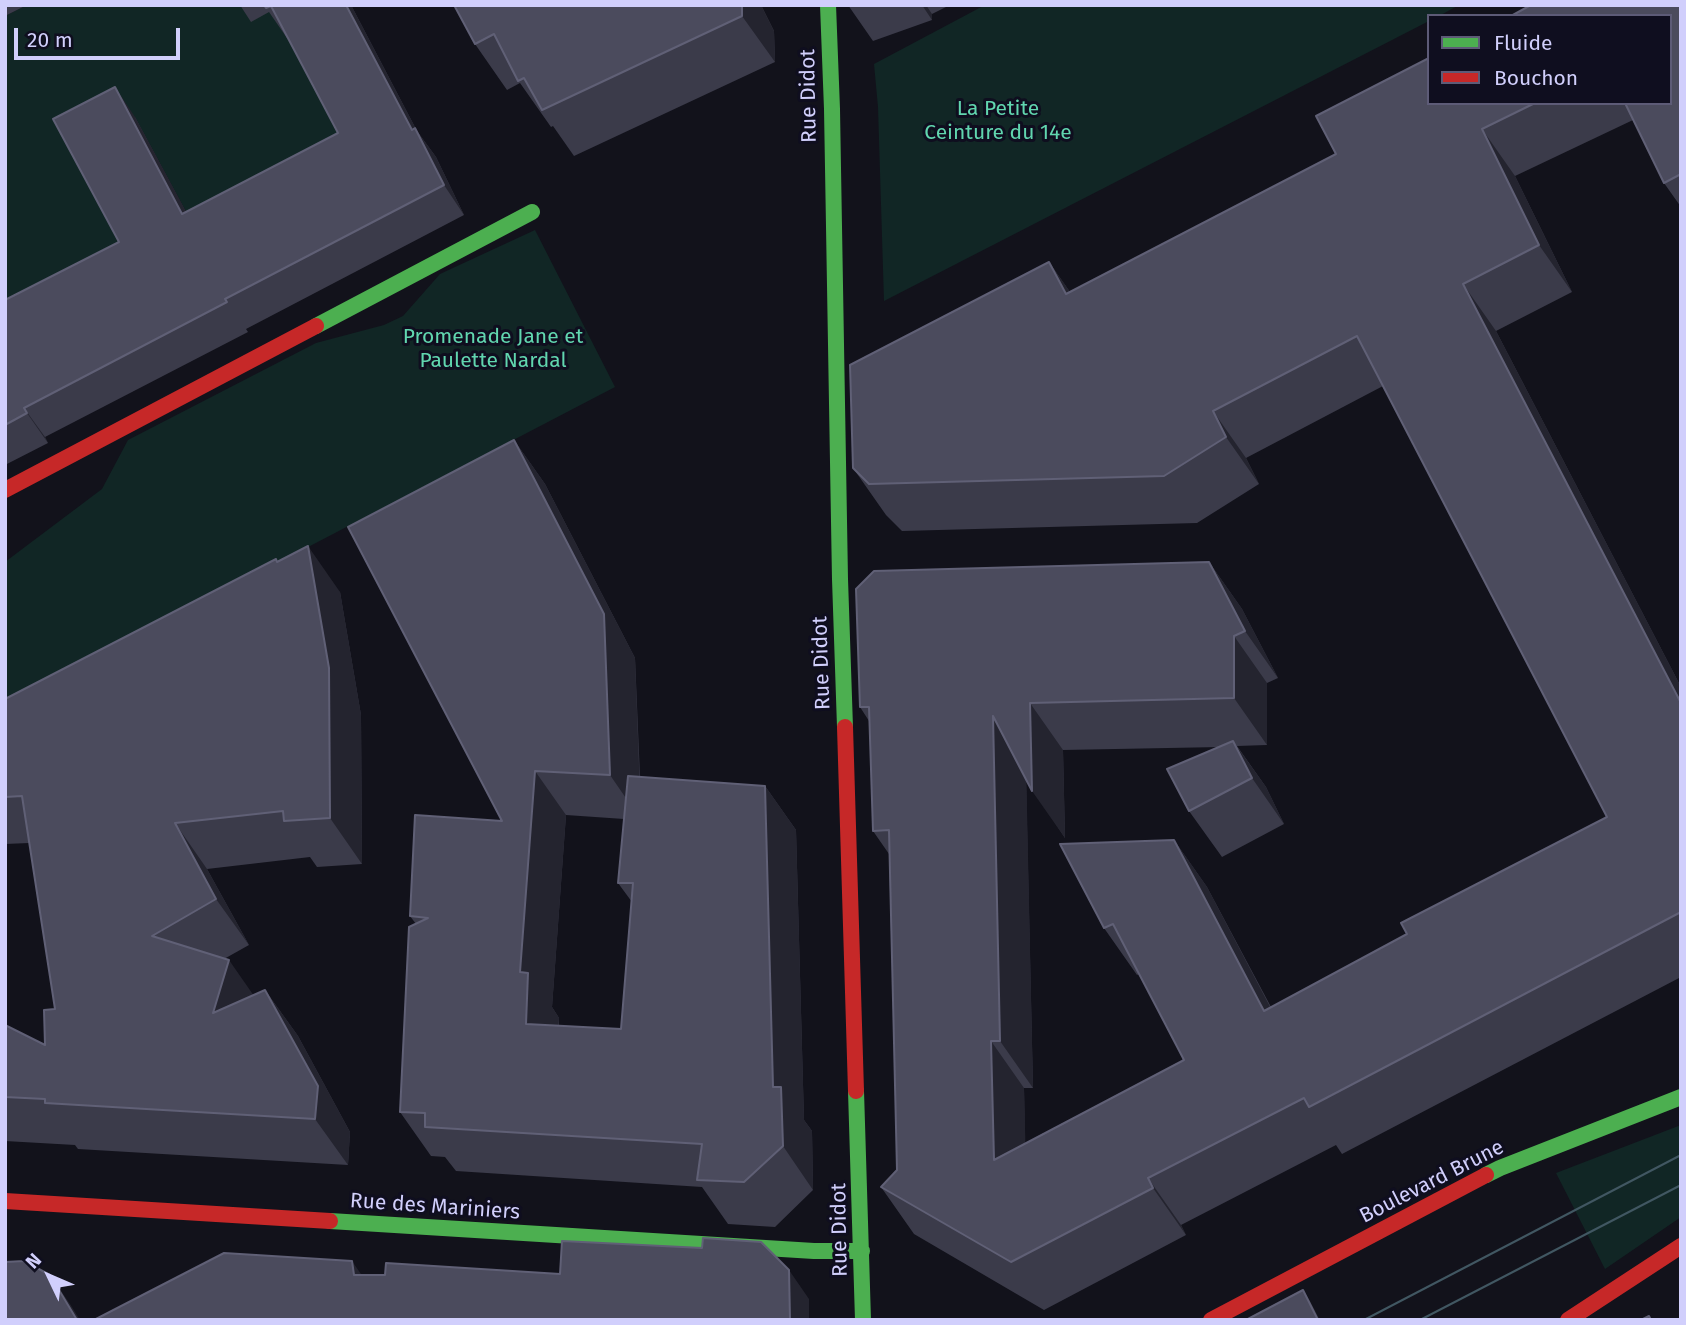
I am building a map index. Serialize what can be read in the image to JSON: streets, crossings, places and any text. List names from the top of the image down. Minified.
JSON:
{"streets":{"street":["Rue Didot","Boulevard Brune","Rue des Mariniers"]},"crossings":[["Rue Didot","Rue des Mariniers"]],"parks":["La Petite Ceinture du 14e","Promenade Jane et Paulette Nardal"],"legend":["Fluide","Bouchon"],"scale_bar":"20 m","north":"top left"}
